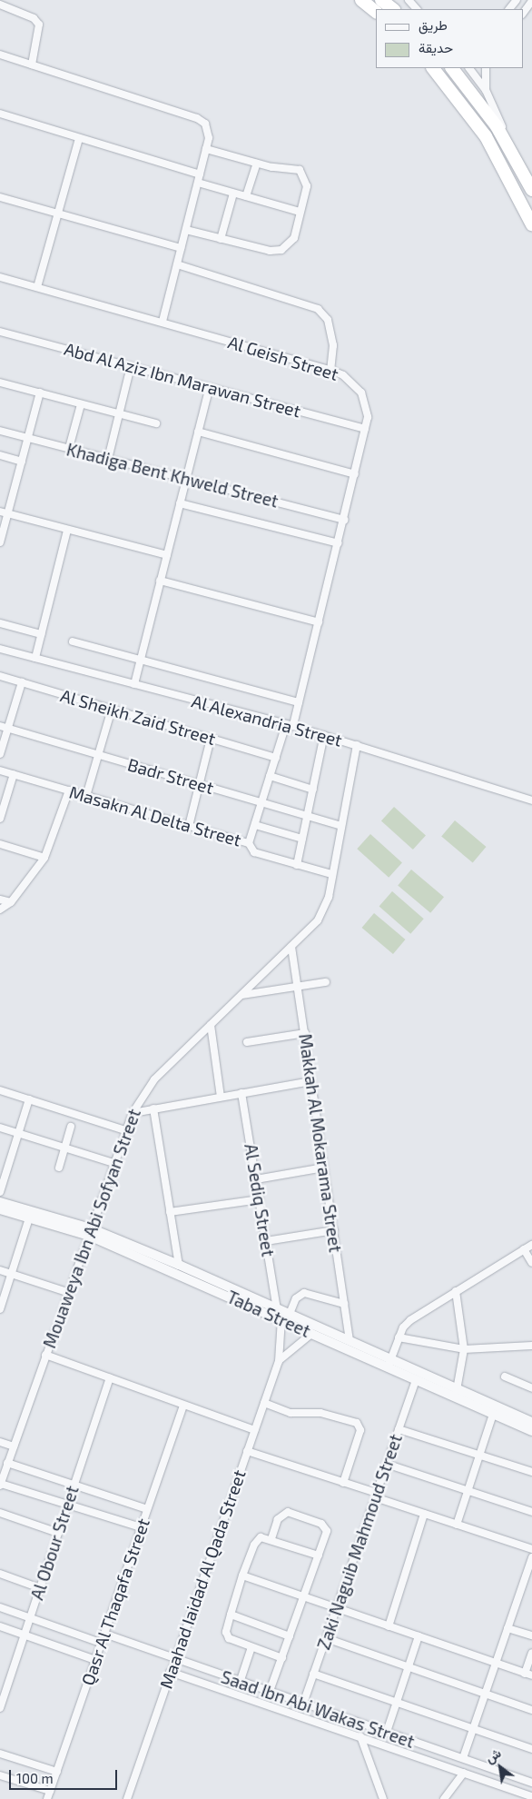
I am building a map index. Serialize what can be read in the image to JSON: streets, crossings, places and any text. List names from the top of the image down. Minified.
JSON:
{"streets":{"street":["Al Geish Street","Abd Al Aziz Ibn Marawan Street","Khadiga Bent Khweld Street","Al Sheikh Zaid Street","Al Alexandria Street","Badr Street","Masakn Al Delta Street","Makkah Al Mokarama Street","Al Sediq Street","Mouaweya Ibn Abi Sofyan Street","Taba Street","Zaki Naguib Mahmoud Street","Al Obour Street","Maahad Iaidad Al Qada Street","Qasr Al Thaqafa Street","Saad Ibn Abi Wakas Street"]},"crossings":[["Al Geish Street","Abd Al Aziz Ibn Marawan Street"],["Al Geish Street","Khadiga Bent Khweld Street"],["Al Geish Street","Al Sheikh Zaid Street"],["Al Geish Street","Al Alexandria Street"],["Al Geish Street","Badr Street"],["Al Geish Street","Masakn Al Delta Street"],["Al Alexandria Street","Mouaweya Ibn Abi Sofyan Street"],["Badr Street","Mouaweya Ibn Abi Sofyan Street"],["Masakn Al Delta Street","Mouaweya Ibn Abi Sofyan Street"],["Makkah Al Mokarama Street","Mouaweya Ibn Abi Sofyan Street"],["Makkah Al Mokarama Street","Taba Street"],["Al Sediq Street","Taba Street"],["Mouaweya Ibn Abi Sofyan Street","Taba Street"],["Taba Street","Zaki Naguib Mahmoud Street"],["Taba Street","Maahad Iaidad Al Qada Street"],["Zaki Naguib Mahmoud Street","Saad Ibn Abi Wakas Street"],["Maahad Iaidad Al Qada Street","Saad Ibn Abi Wakas Street"],["Qasr Al Thaqafa Street","Saad Ibn Abi Wakas Street"]],"legend":["طريق","حديقة"],"scale_bar":"100 m","north":"top left"}
